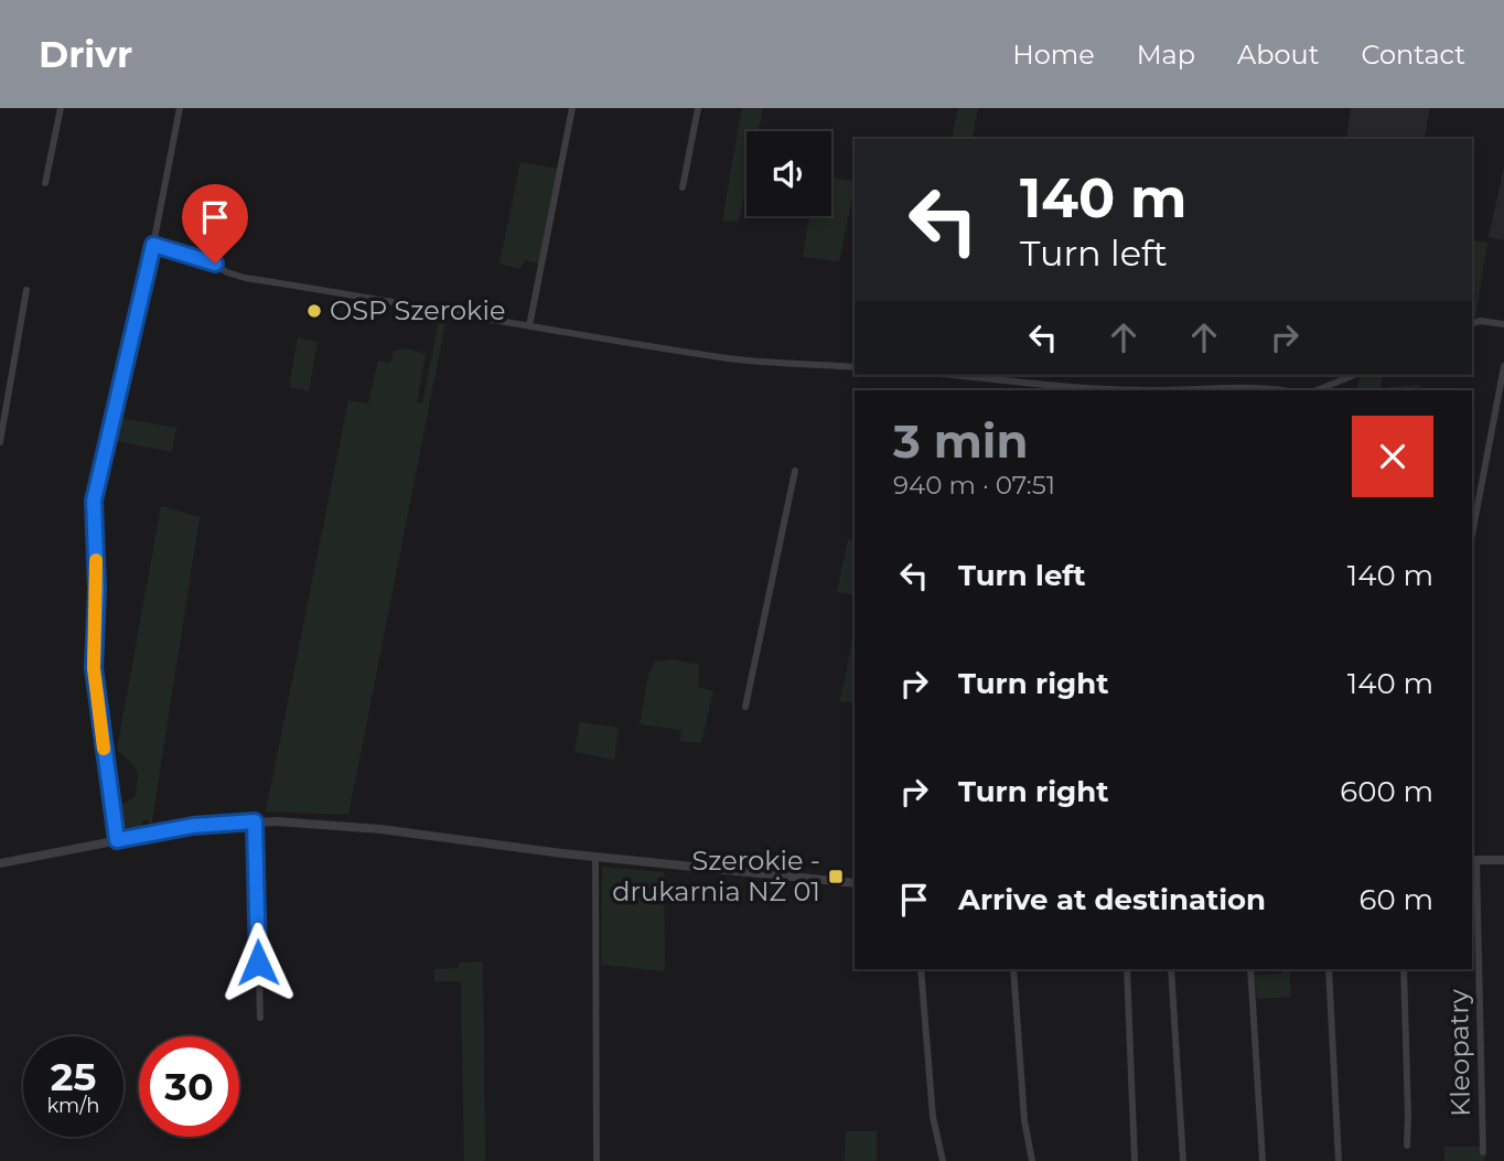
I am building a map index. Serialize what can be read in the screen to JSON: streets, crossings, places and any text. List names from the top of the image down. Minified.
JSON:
{"streets":{"street":["Kleopatry"]},"places":{"other":["OSP Szerokie"],"transit":["Szerokie - drukarnia NŻ 01"]},"page":{"header":"Drivr","nav":["Home","Map","About","Contact"],"turn":["140 m","Turn left"],"heading":["3 min","940 m · 07:51"],"list":[{"name":"Turn left","value":"140 m"},{"name":"Turn right","value":"140 m"},{"name":"Turn right","value":"600 m"},{"name":"Arrive at destination","value":"60 m"}],"speed":"25 km/h","limit":"30"}}
